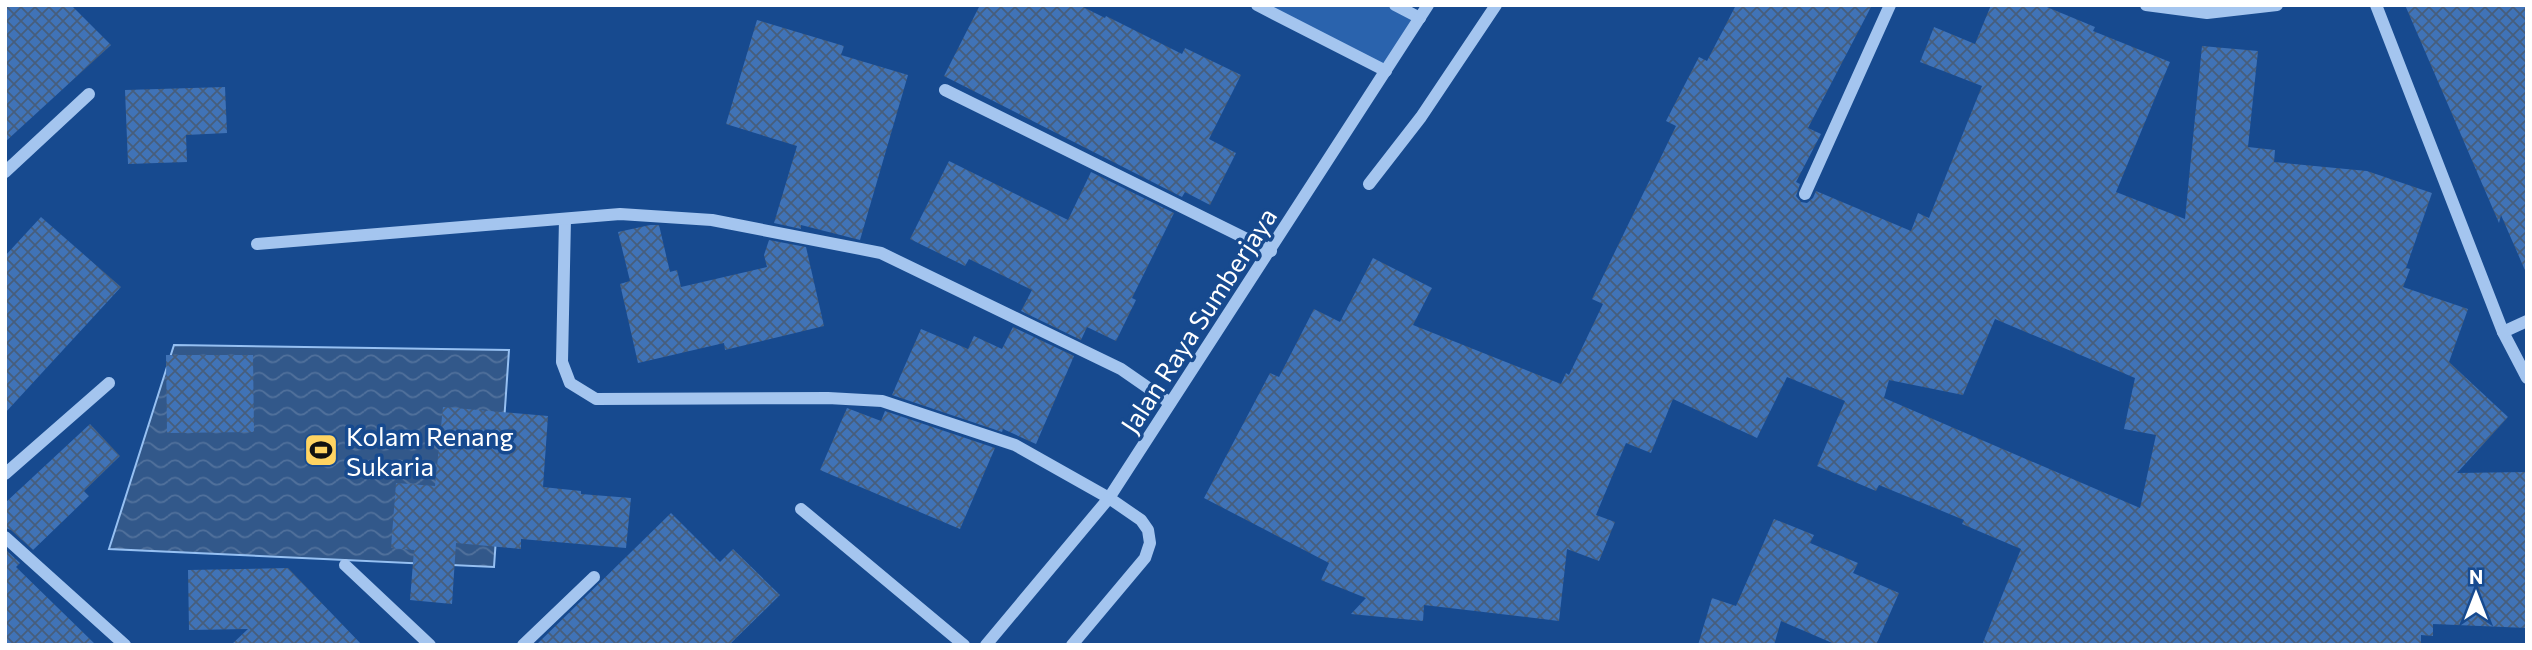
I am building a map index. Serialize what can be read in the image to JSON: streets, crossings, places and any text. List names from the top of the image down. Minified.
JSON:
{"streets":{"street":["Jalan Raya Sumberjaya"]},"places":{"sports":["Kolam Renang Sukaria"]},"north":"top"}
